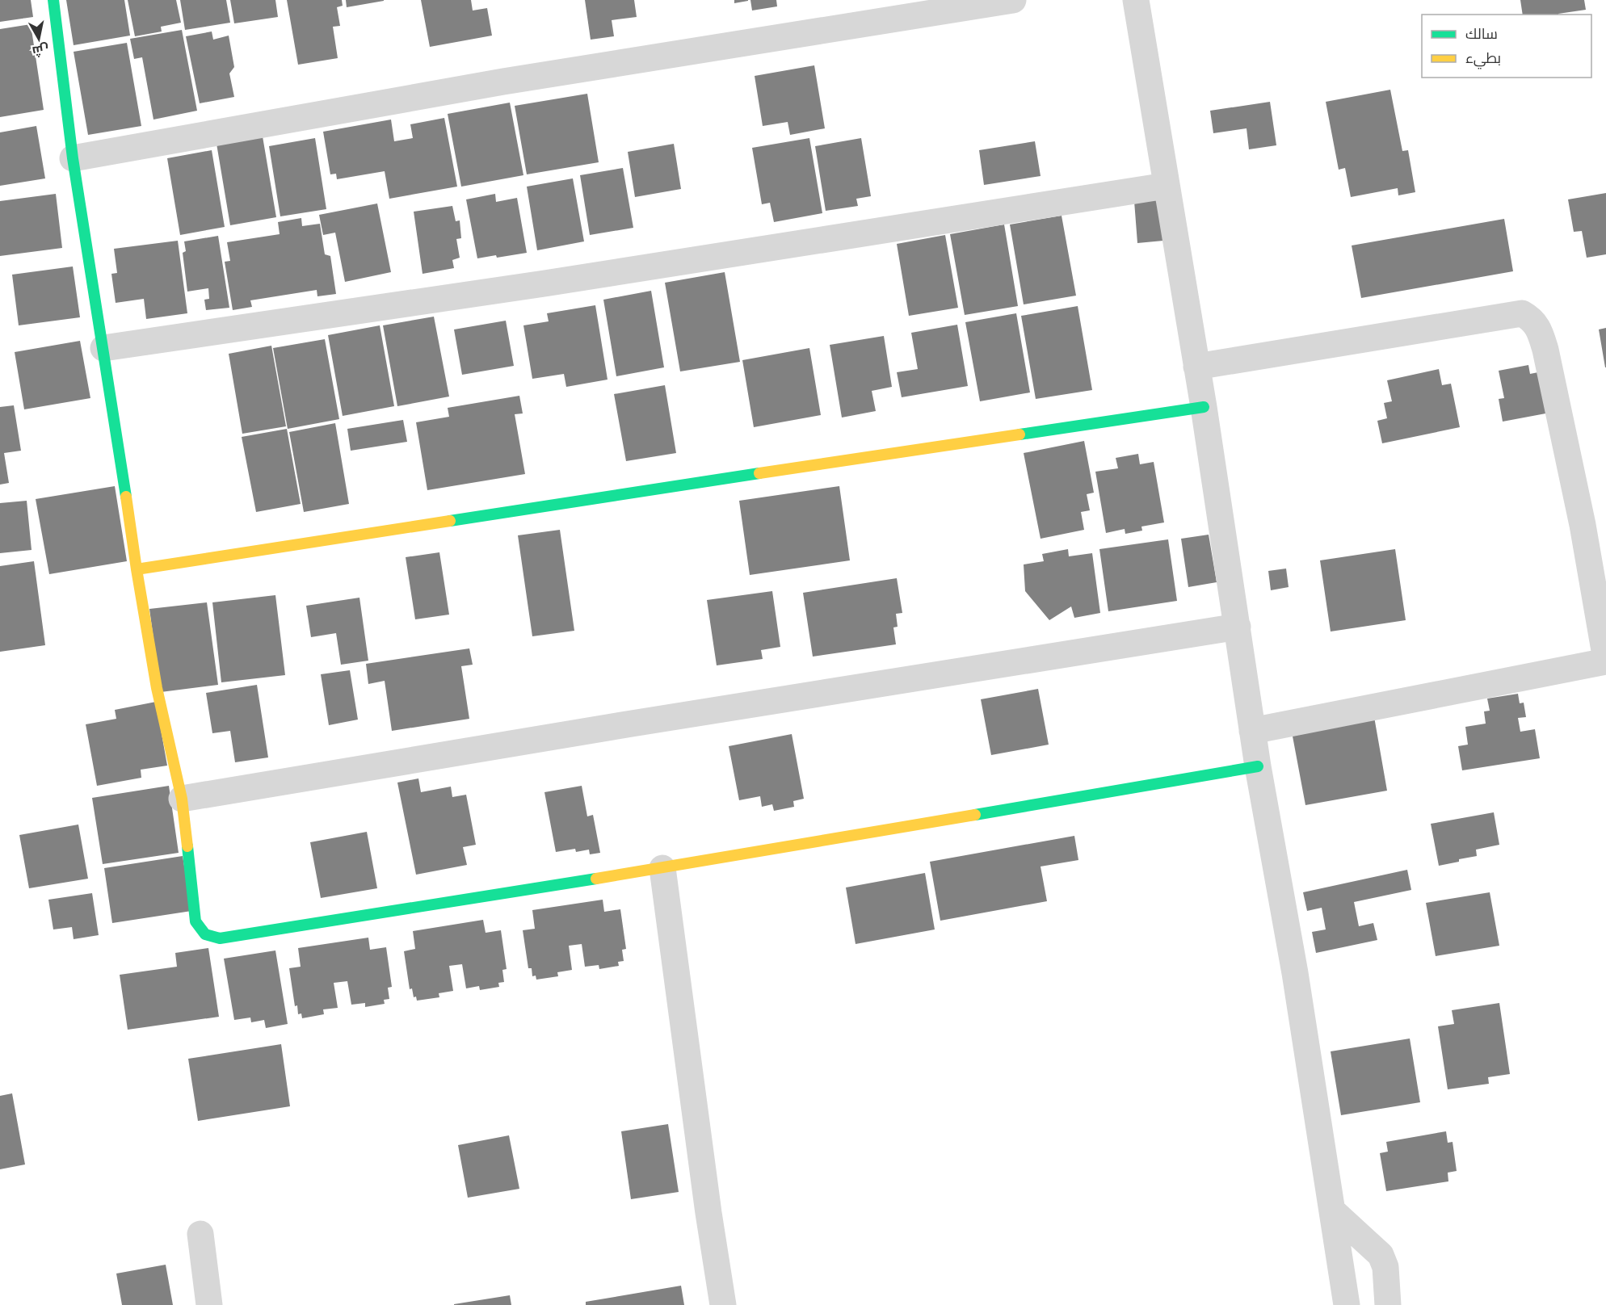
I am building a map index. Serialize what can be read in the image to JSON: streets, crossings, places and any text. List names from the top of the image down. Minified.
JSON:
{"legend":["سالك","بطيء"],"north":"bottom"}
